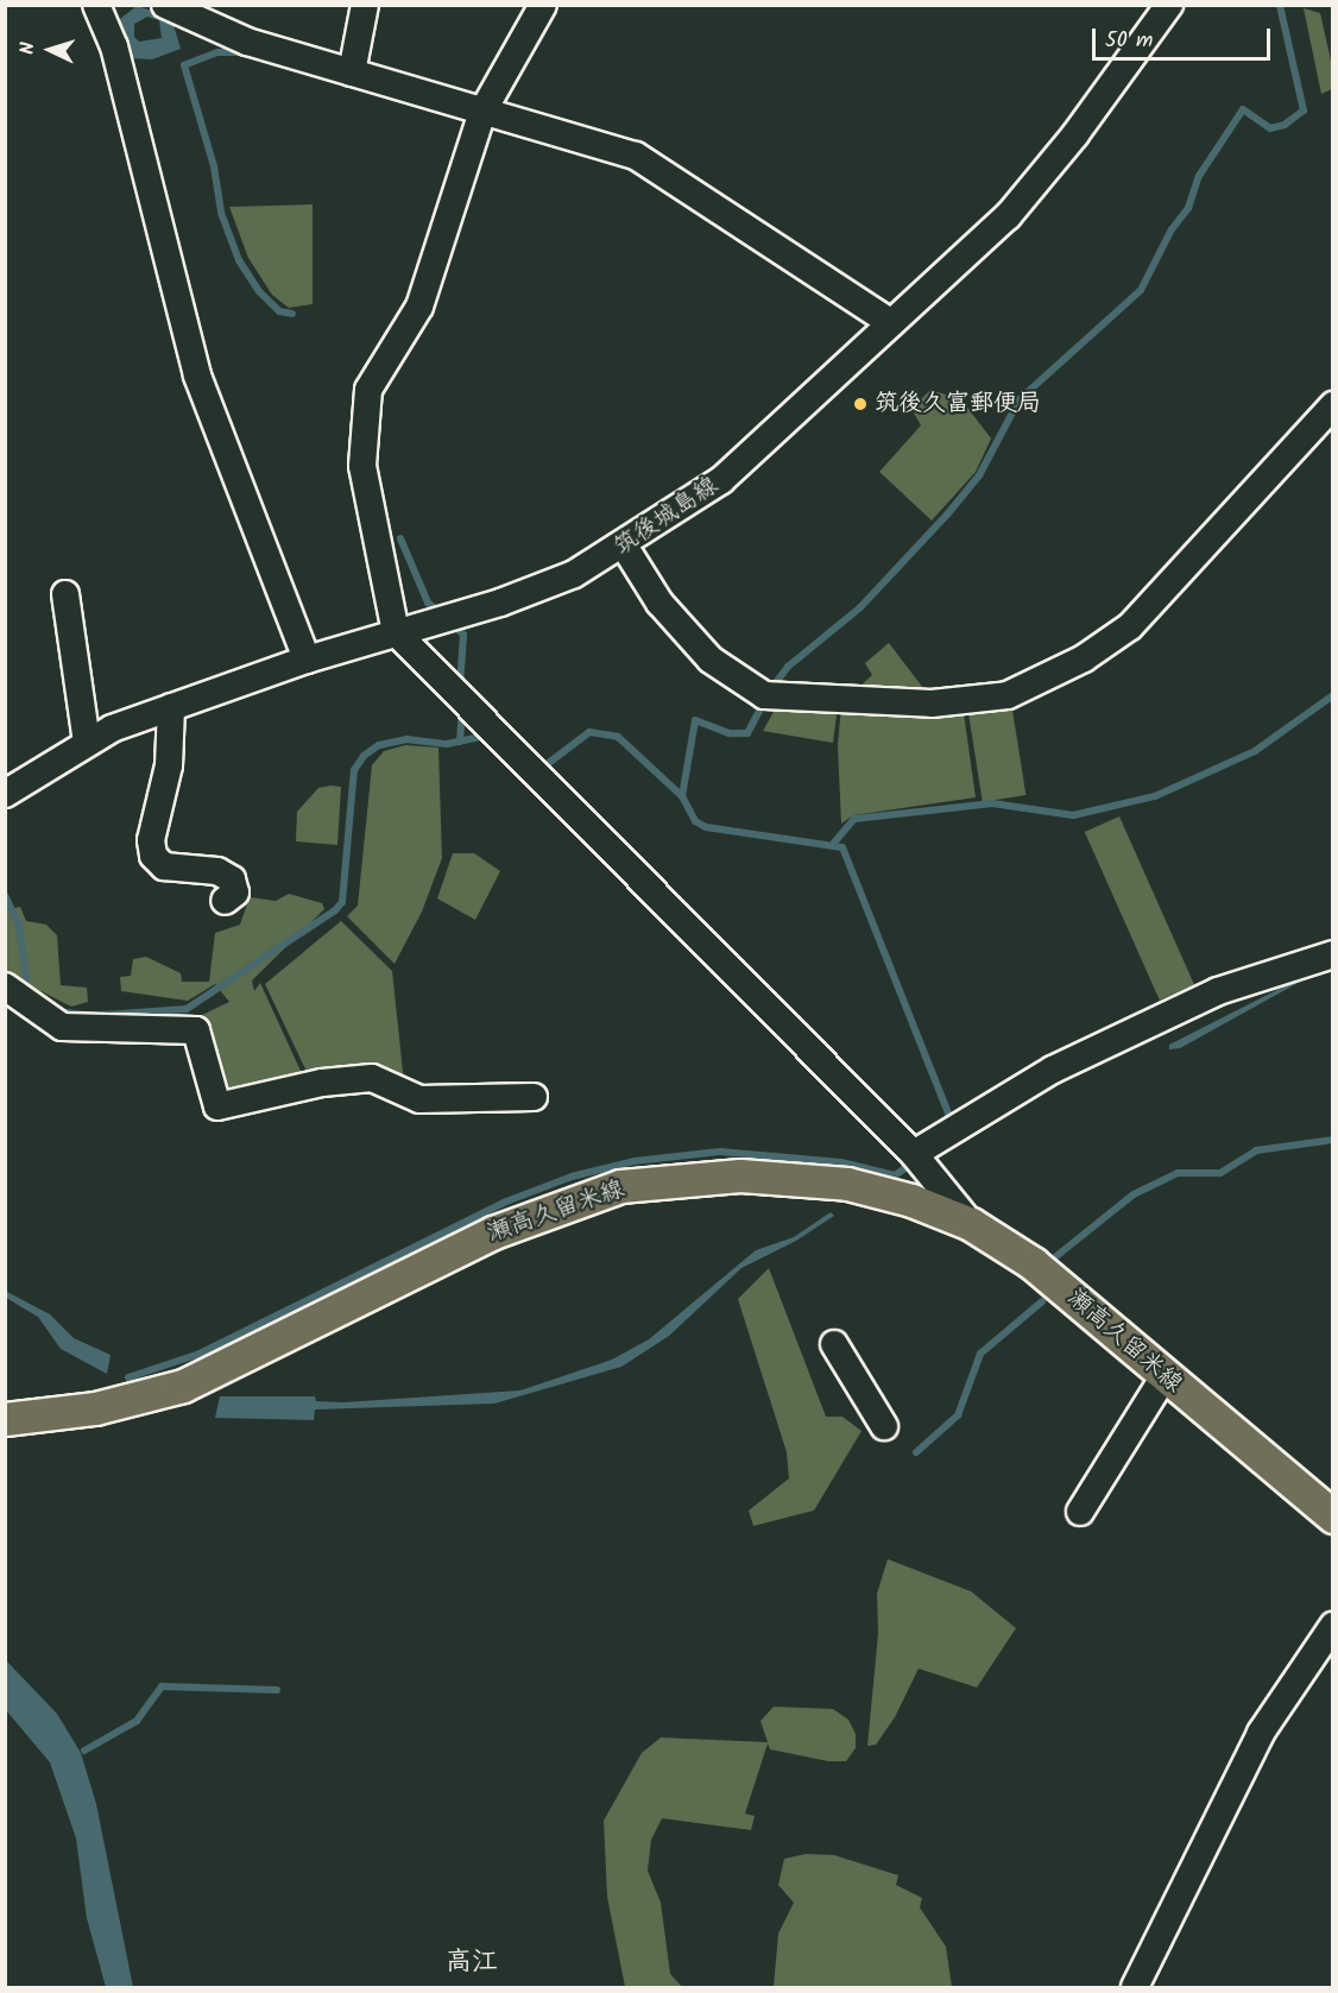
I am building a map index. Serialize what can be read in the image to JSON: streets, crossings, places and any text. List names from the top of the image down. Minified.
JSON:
{"streets":{"main road":["瀬高久留米線"],"street":["筑後城島線"]},"districts":["高江"],"places":["筑後久富郵便局"],"scale_bar":"50 m","north":"left"}
